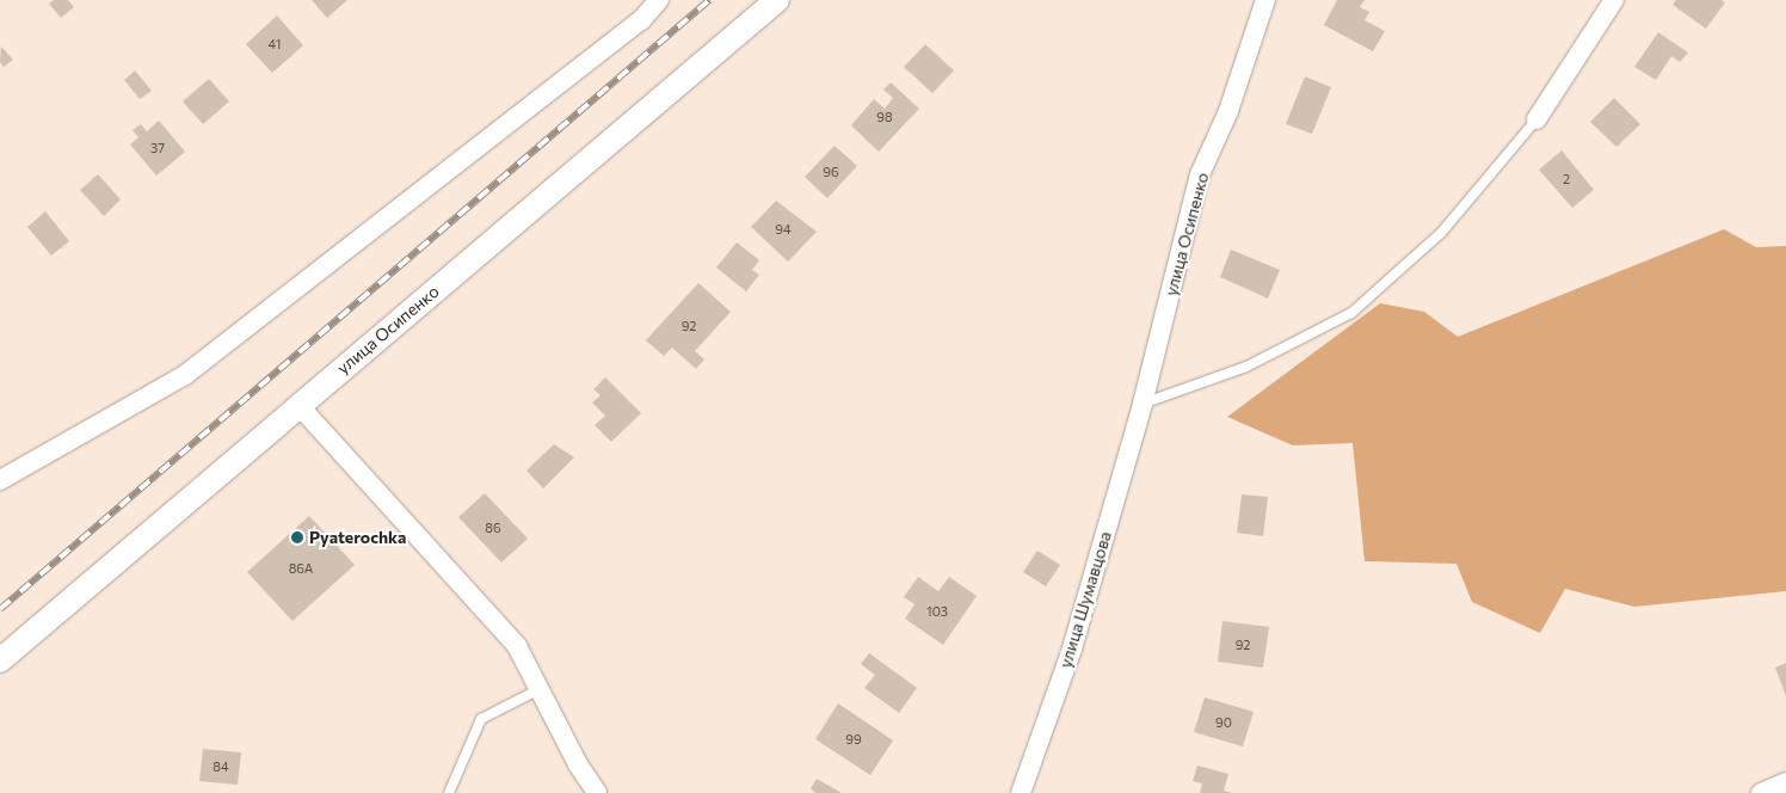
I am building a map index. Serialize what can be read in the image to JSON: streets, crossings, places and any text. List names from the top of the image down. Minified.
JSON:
{"streets":{"street":["улица Осипенко","улица Шумавцова"]},"crossings":[["улица Осипенко","улица Шумавцова"]],"places":["Pyaterochka"],"house_numbers":["41","98","37","96","2","94","92","86","86А","103","92","90","99","84"]}
